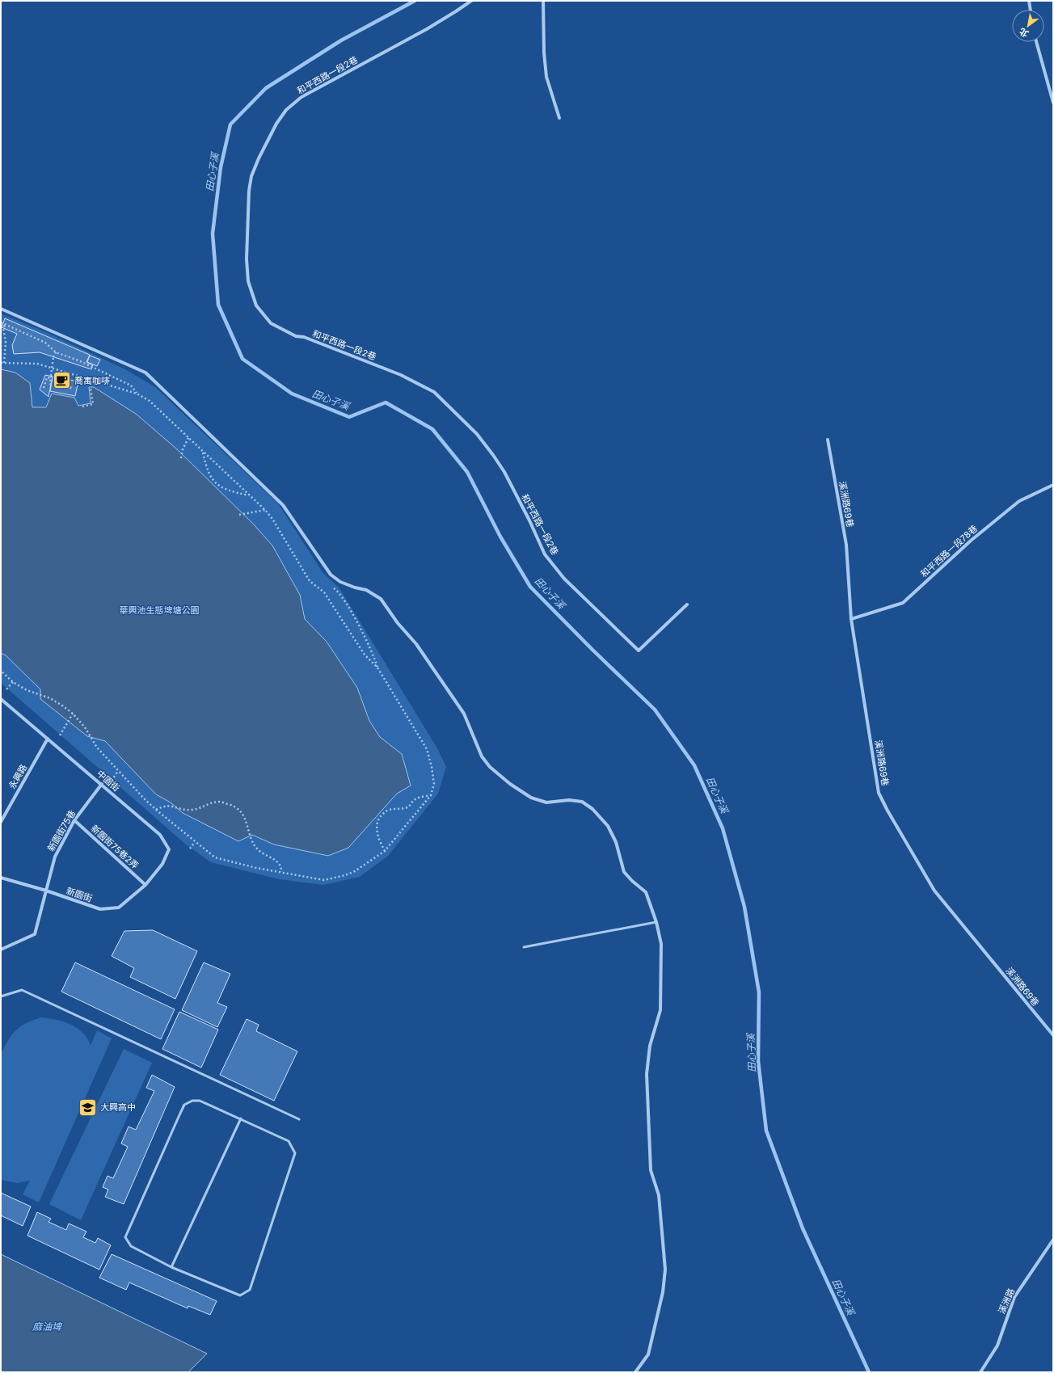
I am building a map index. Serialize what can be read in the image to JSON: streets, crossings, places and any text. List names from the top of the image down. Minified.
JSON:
{"streets":{"street":["和平西路一段2巷","溪洲路69巷","和平西路一段78巷","永興路","中園街","新園街75巷","新園街75巷2弄","新園街","溪洲路"]},"crossings":[["溪洲路69巷","和平西路一段78巷"],["永興路","中園街"],["中園街","新園街75巷"],["中園街","新園街75巷2弄"],["中園街","新園街"],["新園街75巷","新園街75巷2弄"],["新園街75巷","新園街"],["新園街75巷2弄","新園街"]],"water":["田心子溪","麻油埤"],"parks":["華興池生態埤塘公園"],"places":{"cafe":["喬寓咖啡"],"school or university":["大興高中"]},"north":"bottom left"}
